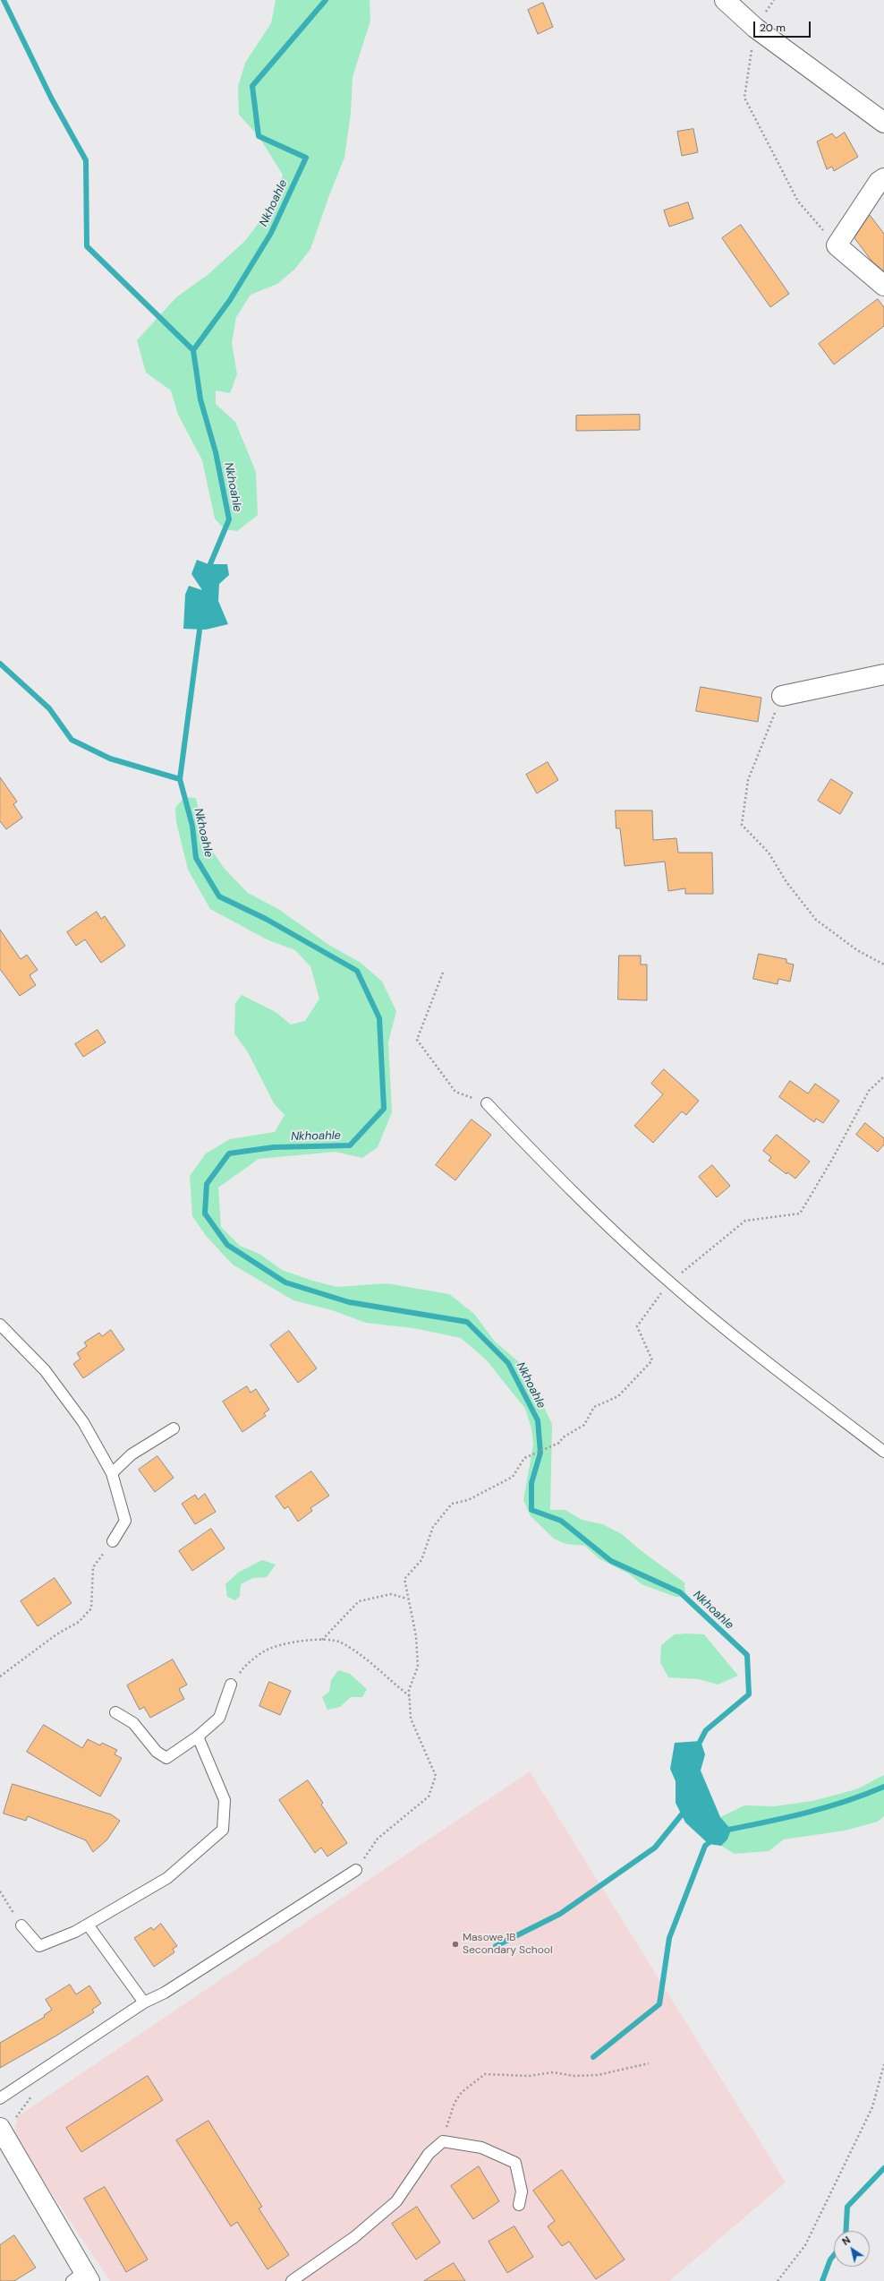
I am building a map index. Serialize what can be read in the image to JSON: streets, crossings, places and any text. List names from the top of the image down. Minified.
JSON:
{"water":["Nkhoahle"],"places":["Masowe 1B Secondary School"],"scale_bar":"20 m","north":"top left"}
